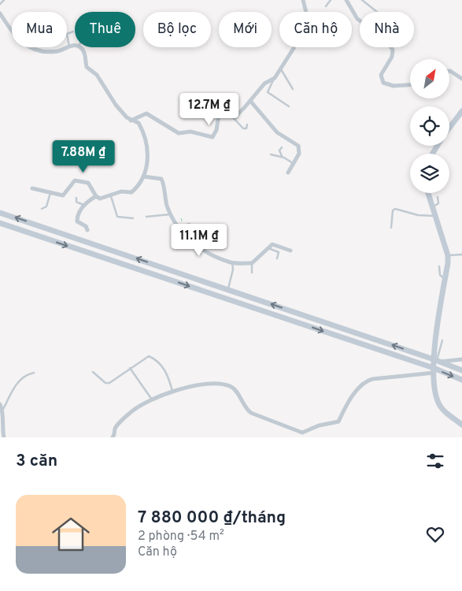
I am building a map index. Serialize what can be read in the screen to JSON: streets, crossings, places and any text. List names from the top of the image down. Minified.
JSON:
{"north":"top right","page":{"chip":["Mua","Thuê","Bộ lọc","Mới","Căn hộ","Nhà"],"price":["12.7M ₫","7.88M ₫","11.1M ₫"],"heading":"3 căn","list":[{"name":"7 880 000 ₫/tháng","note":"2 phòng · 54 m² · Căn hộ"}]}}
